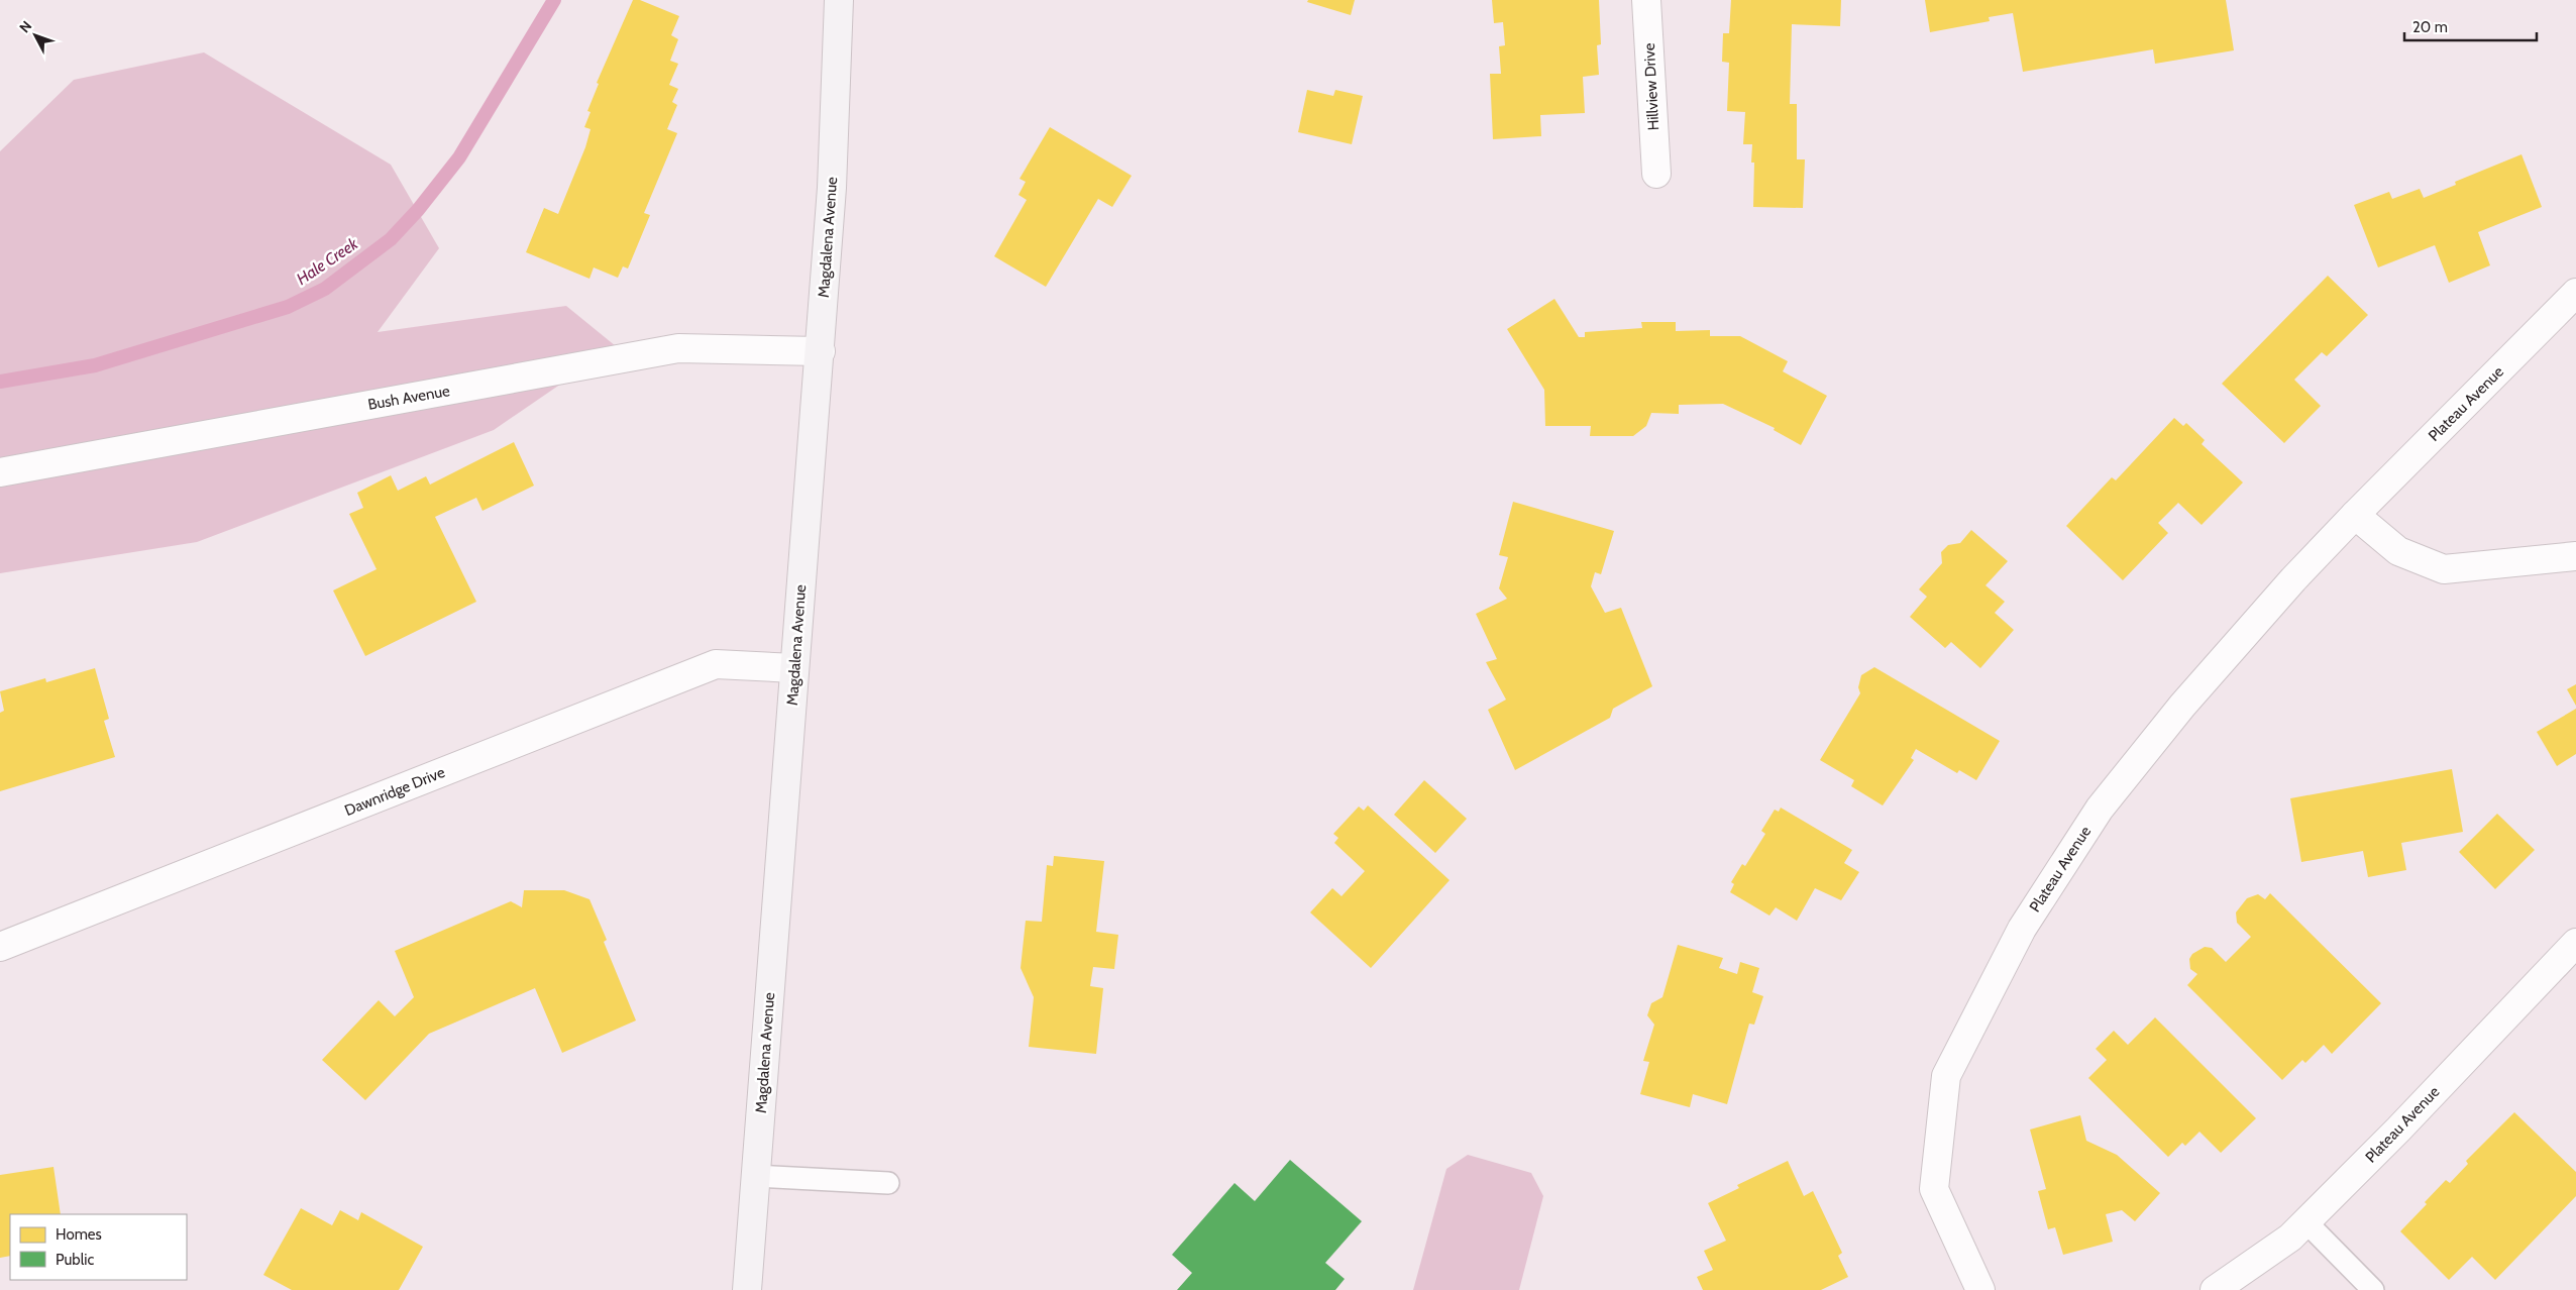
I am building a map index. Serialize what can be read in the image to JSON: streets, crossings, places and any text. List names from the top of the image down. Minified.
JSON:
{"streets":{"main road":["Magdalena Avenue"],"street":["Hillview Drive","Bush Avenue","Plateau Avenue","Dawnridge Drive"]},"crossings":[["Magdalena Avenue","Bush Avenue"],["Magdalena Avenue","Dawnridge Drive"]],"water":["Hale Creek"],"legend":["Homes","Public"],"scale_bar":"20 m","north":"top left"}
